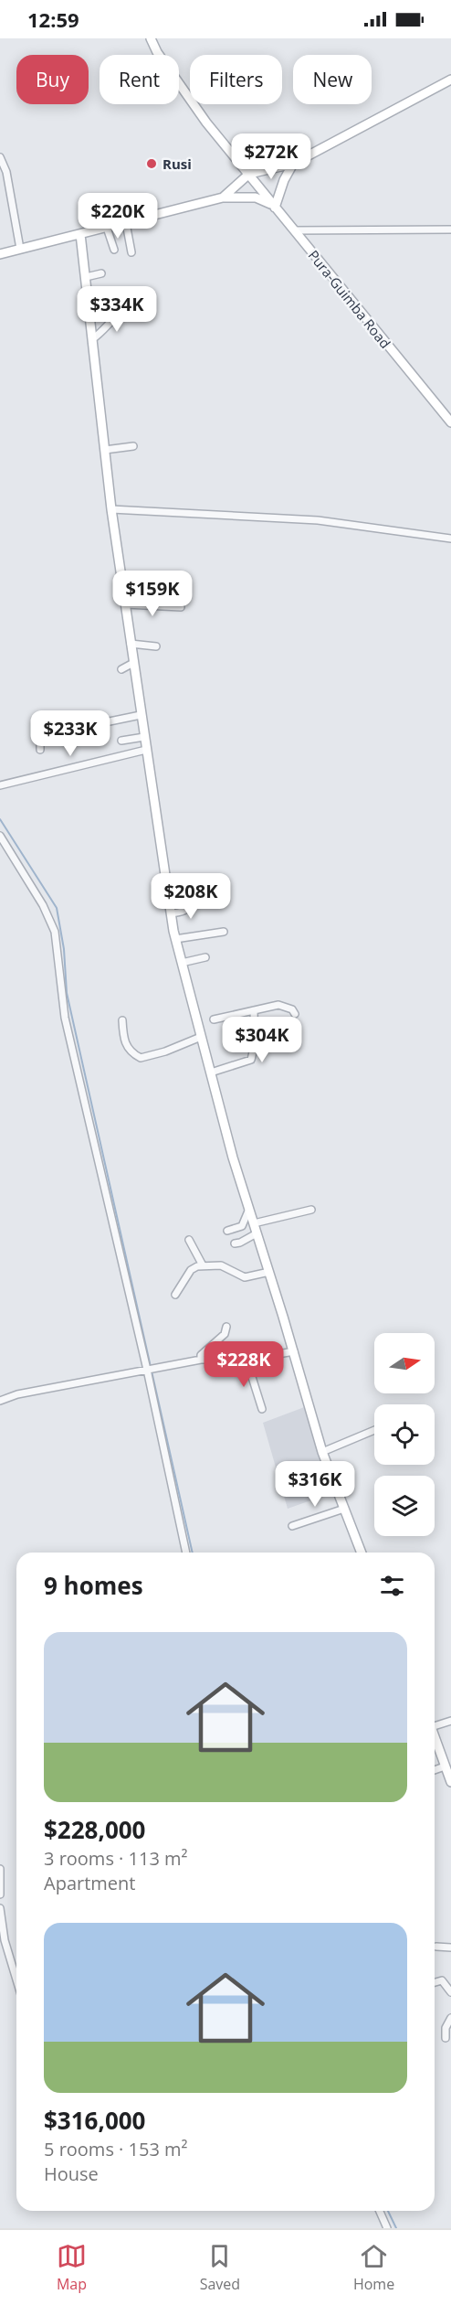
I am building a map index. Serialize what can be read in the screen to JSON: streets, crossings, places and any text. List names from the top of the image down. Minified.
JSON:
{"streets":{"street":["Pura-Guimba Road"]},"places":["Rusi"],"north":"right","page":{"status":"12:59","chip":["Buy","Rent","Filters","New"],"price":["$272K","$220K","$334K","$159K","$233K","$208K","$304K","$228K","$316K"],"heading":"9 homes","list":[{"name":"$228,000","note":"3 rooms · 113 m² · Apartment"},{"name":"$316,000","note":"5 rooms · 153 m² · House"}],"tabs":["Map","Saved","Home"]}}
